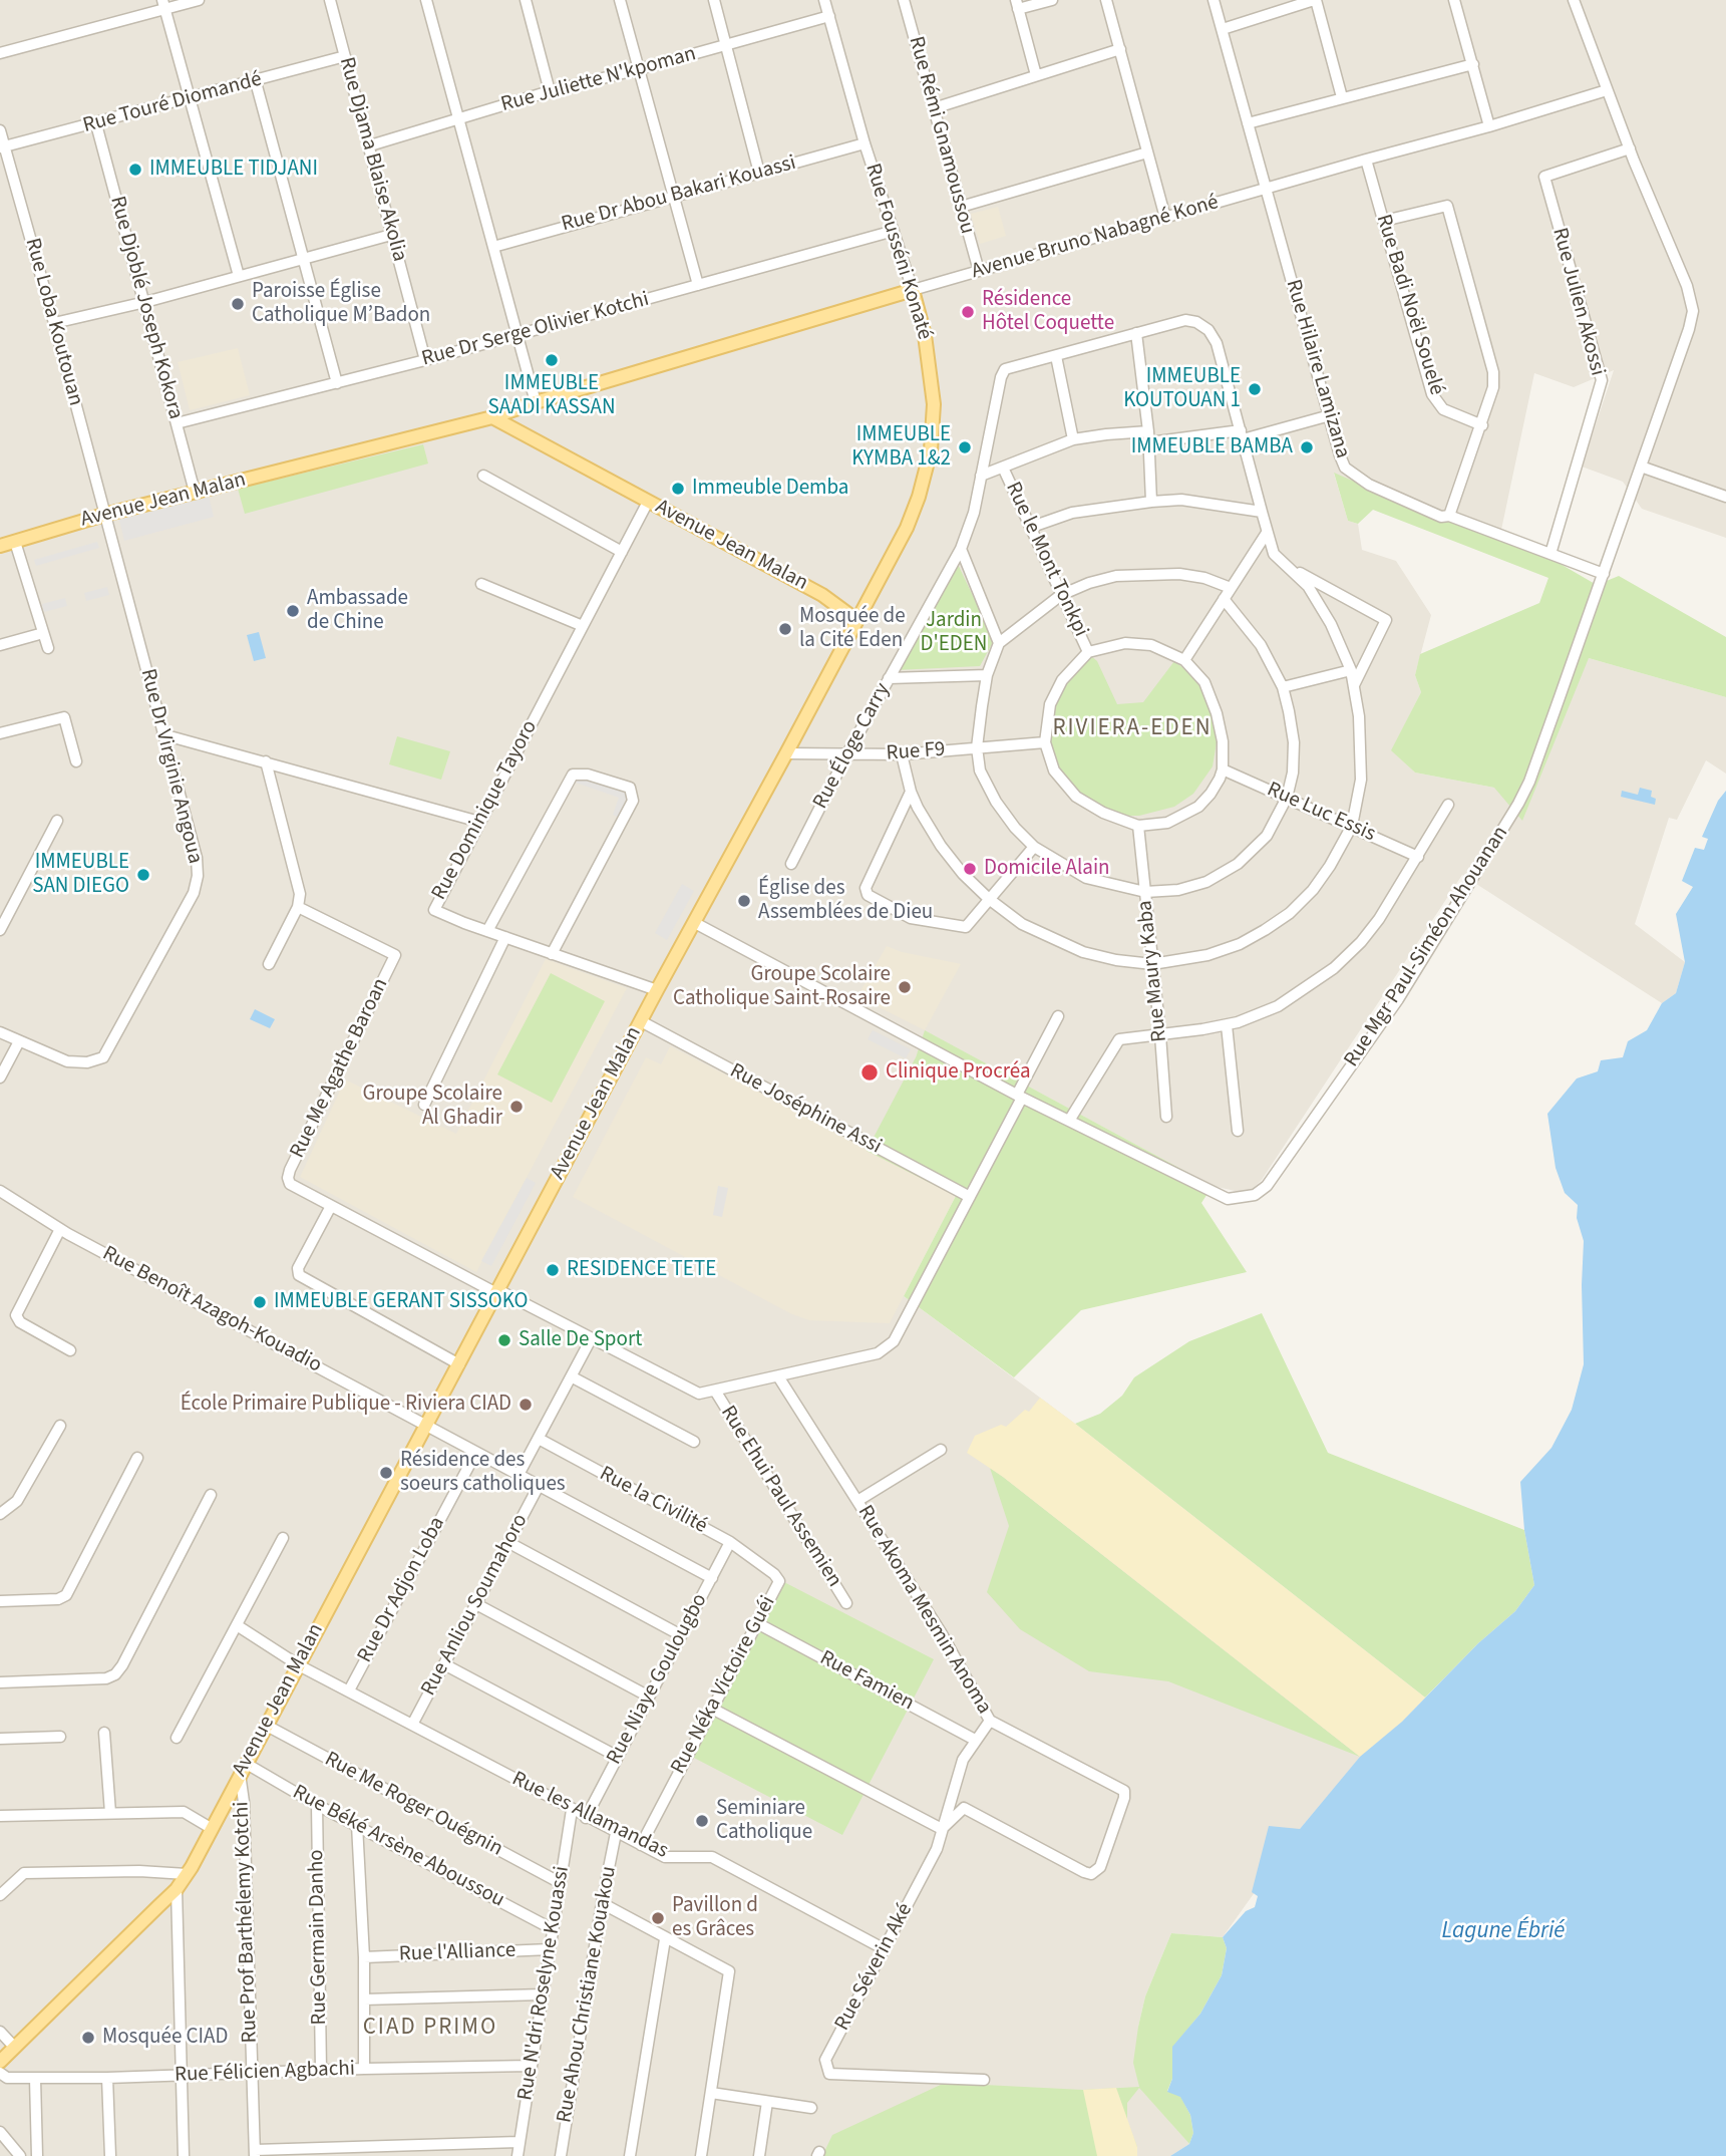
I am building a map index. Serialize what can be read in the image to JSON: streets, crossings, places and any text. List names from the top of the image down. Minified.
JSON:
{"streets":{"main road":["Avenue Bruno Nabagné Koné","Rue Fousséni Konaté","Avenue Jean Malan"],"street":["Rue Juliette N'kpoman","Rue Touré Diomandé","Rue Rémi Gnamoussou","Rue Djama Blaise Akolia","Rue Dr Abou Bakari Kouassi","Rue Julien Akossi","Rue Badi Noël Souelé","Rue Djoblé Joseph Kokora","Rue Loba Koutouan","Rue Dr Serge Olivier Kotchi","Rue Hilaire Lamizana","Rue le Mont Tonkpi","Rue Éloge Carry","Rue F9","Rue Dr Virginie Angoua","Rue Dominique Tayoro","Rue Luc Essis","Rue Mgr Paul-Siméon Ahouanan","Rue Maury Kaba","Rue Me Agathe Baroan","Rue Joséphine Assi","Rue Benoît Azagoh-Kouadio","Rue Ehui Paul Assemien","Rue la Civilité","Rue Dr Adjon Loba","Rue Anliou Soumahoro","Rue Akoma Mesmin Anoma","Rue Niaye Goulougbo","Rue Famien","Rue Néka Victoire Guéi","Rue Me Roger Ouégnin","Rue les Allamandas","Rue Béké Arsène Aboussou","Rue Prof Barthélemy Kotchi","Rue Germain Danho","Rue l'Alliance","Rue Séverin Aké","Rue N'dri Roselyne Kouassi","Rue Ahou Christiane Kouakou","Rue Félicien Agbachi"]},"crossings":[["Rue Juliette N'kpoman","Rue Djama Blaise Akolia"],["Rue Juliette N'kpoman","Rue Fousséni Konaté"],["Rue Touré Diomandé","Rue Djama Blaise Akolia"],["Rue Touré Diomandé","Rue Djoblé Joseph Kokora"],["Rue Touré Diomandé","Rue Loba Koutouan"],["Rue Rémi Gnamoussou","Avenue Bruno Nabagné Koné"],["Rue Djama Blaise Akolia","Rue Dr Serge Olivier Kotchi"],["Rue Dr Abou Bakari Kouassi","Rue Fousséni Konaté"],["Avenue Bruno Nabagné Koné","Rue Fousséni Konaté"],["Avenue Bruno Nabagné Koné","Rue Badi Noël Souelé"],["Avenue Bruno Nabagné Koné","Rue Hilaire Lamizana"],["Avenue Bruno Nabagné Koné","Avenue Jean Malan"],["Avenue Bruno Nabagné Koné","Rue Mgr Paul-Siméon Ahouanan"],["Rue Fousséni Konaté","Rue Dr Serge Olivier Kotchi"],["Rue Fousséni Konaté","Avenue Jean Malan"],["Rue Julien Akossi","Rue Hilaire Lamizana"],["Rue Julien Akossi","Rue Mgr Paul-Siméon Ahouanan"],["Rue Djoblé Joseph Kokora","Rue Dr Serge Olivier Kotchi"],["Rue Djoblé Joseph Kokora","Avenue Jean Malan"],["Rue Loba Koutouan","Avenue Jean Malan"],["Rue Loba Koutouan","Rue Dr Virginie Angoua"],["Rue Hilaire Lamizana","Rue Mgr Paul-Siméon Ahouanan"],["Avenue Jean Malan","Rue F9"],["Avenue Jean Malan","Rue Dr Virginie Angoua"],["Avenue Jean Malan","Rue Dominique Tayoro"],["Avenue Jean Malan","Rue Mgr Paul-Siméon Ahouanan"],["Avenue Jean Malan","Rue Me Agathe Baroan"],["Avenue Jean Malan","Rue Joséphine Assi"],["Avenue Jean Malan","Rue Benoît Azagoh-Kouadio"],["Avenue Jean Malan","Rue Me Roger Ouégnin"],["Avenue Jean Malan","Rue les Allamandas"],["Avenue Jean Malan","Rue Béké Arsène Aboussou"],["Avenue Jean Malan","Rue Prof Barthélemy Kotchi"],["Rue le Mont Tonkpi","Rue F9"],["Rue le Mont Tonkpi","Rue Luc Essis"],["Rue le Mont Tonkpi","Rue Maury Kaba"],["Rue Éloge Carry","Rue F9"],["Rue F9","Rue Luc Essis"],["Rue F9","Rue Maury Kaba"],["Rue Luc Essis","Rue Maury Kaba"],["Rue Mgr Paul-Siméon Ahouanan","Rue Me Agathe Baroan"],["Rue Me Agathe Baroan","Rue Joséphine Assi"],["Rue Me Agathe Baroan","Rue Ehui Paul Assemien"],["Rue Me Agathe Baroan","Rue Akoma Mesmin Anoma"],["Rue Benoît Azagoh-Kouadio","Rue Dr Adjon Loba"],["Rue Benoît Azagoh-Kouadio","Rue Anliou Soumahoro"],["Rue Benoît Azagoh-Kouadio","Rue Niaye Goulougbo"],["Rue la Civilité","Rue Niaye Goulougbo"],["Rue la Civilité","Rue Néka Victoire Guéi"],["Rue Dr Adjon Loba","Rue les Allamandas"],["Rue Anliou Soumahoro","Rue les Allamandas"],["Rue Akoma Mesmin Anoma","Rue Séverin Aké"],["Rue Niaye Goulougbo","Rue Néka Victoire Guéi"],["Rue Niaye Goulougbo","Rue les Allamandas"],["Rue Famien","Rue Néka Victoire Guéi"],["Rue Famien","Rue Séverin Aké"],["Rue Néka Victoire Guéi","Rue les Allamandas"],["Rue Me Roger Ouégnin","Rue N'dri Roselyne Kouassi"],["Rue les Allamandas","Rue Séverin Aké"],["Rue les Allamandas","Rue N'dri Roselyne Kouassi"],["Rue les Allamandas","Rue Ahou Christiane Kouakou"],["Rue Béké Arsène Aboussou","Rue Prof Barthélemy Kotchi"],["Rue Béké Arsène Aboussou","Rue Germain Danho"],["Rue Béké Arsène Aboussou","Rue N'dri Roselyne Kouassi"],["Rue Prof Barthélemy Kotchi","Rue Félicien Agbachi"],["Rue Germain Danho","Rue Félicien Agbachi"],["Rue l'Alliance","Rue N'dri Roselyne Kouassi"],["Rue N'dri Roselyne Kouassi","Rue Félicien Agbachi"]],"districts":["RIVIERA-EDEN","CIAD PRIMO"],"water":["Lagune Ébrié"],"parks":["Jardin D'EDEN"],"places":["IMMEUBLE TIDJANI","Paroisse Église Catholique M’Badon","Résidence Hôtel Coquette","IMMEUBLE SAADI KASSAN","IMMEUBLE KOUTOUAN 1","IMMEUBLE KYMBA 1&2","IMMEUBLE BAMBA","Immeuble Demba","Ambassade de Chine","Mosquée de la Cité Eden","Domicile Alain","IMMEUBLE SAN DIEGO","Église des Assemblées de Dieu","Groupe Scolaire Catholique Saint-Rosaire","Clinique Procréa","Groupe Scolaire Al Ghadir","RESIDENCE TETE","IMMEUBLE GERANT SISSOKO","Salle De Sport","École Primaire Publique - Riviera CIAD","Résidence des soeurs catholiques","Seminiare Catholique","Pavillon d es Grâces","Mosquée CIAD"]}
